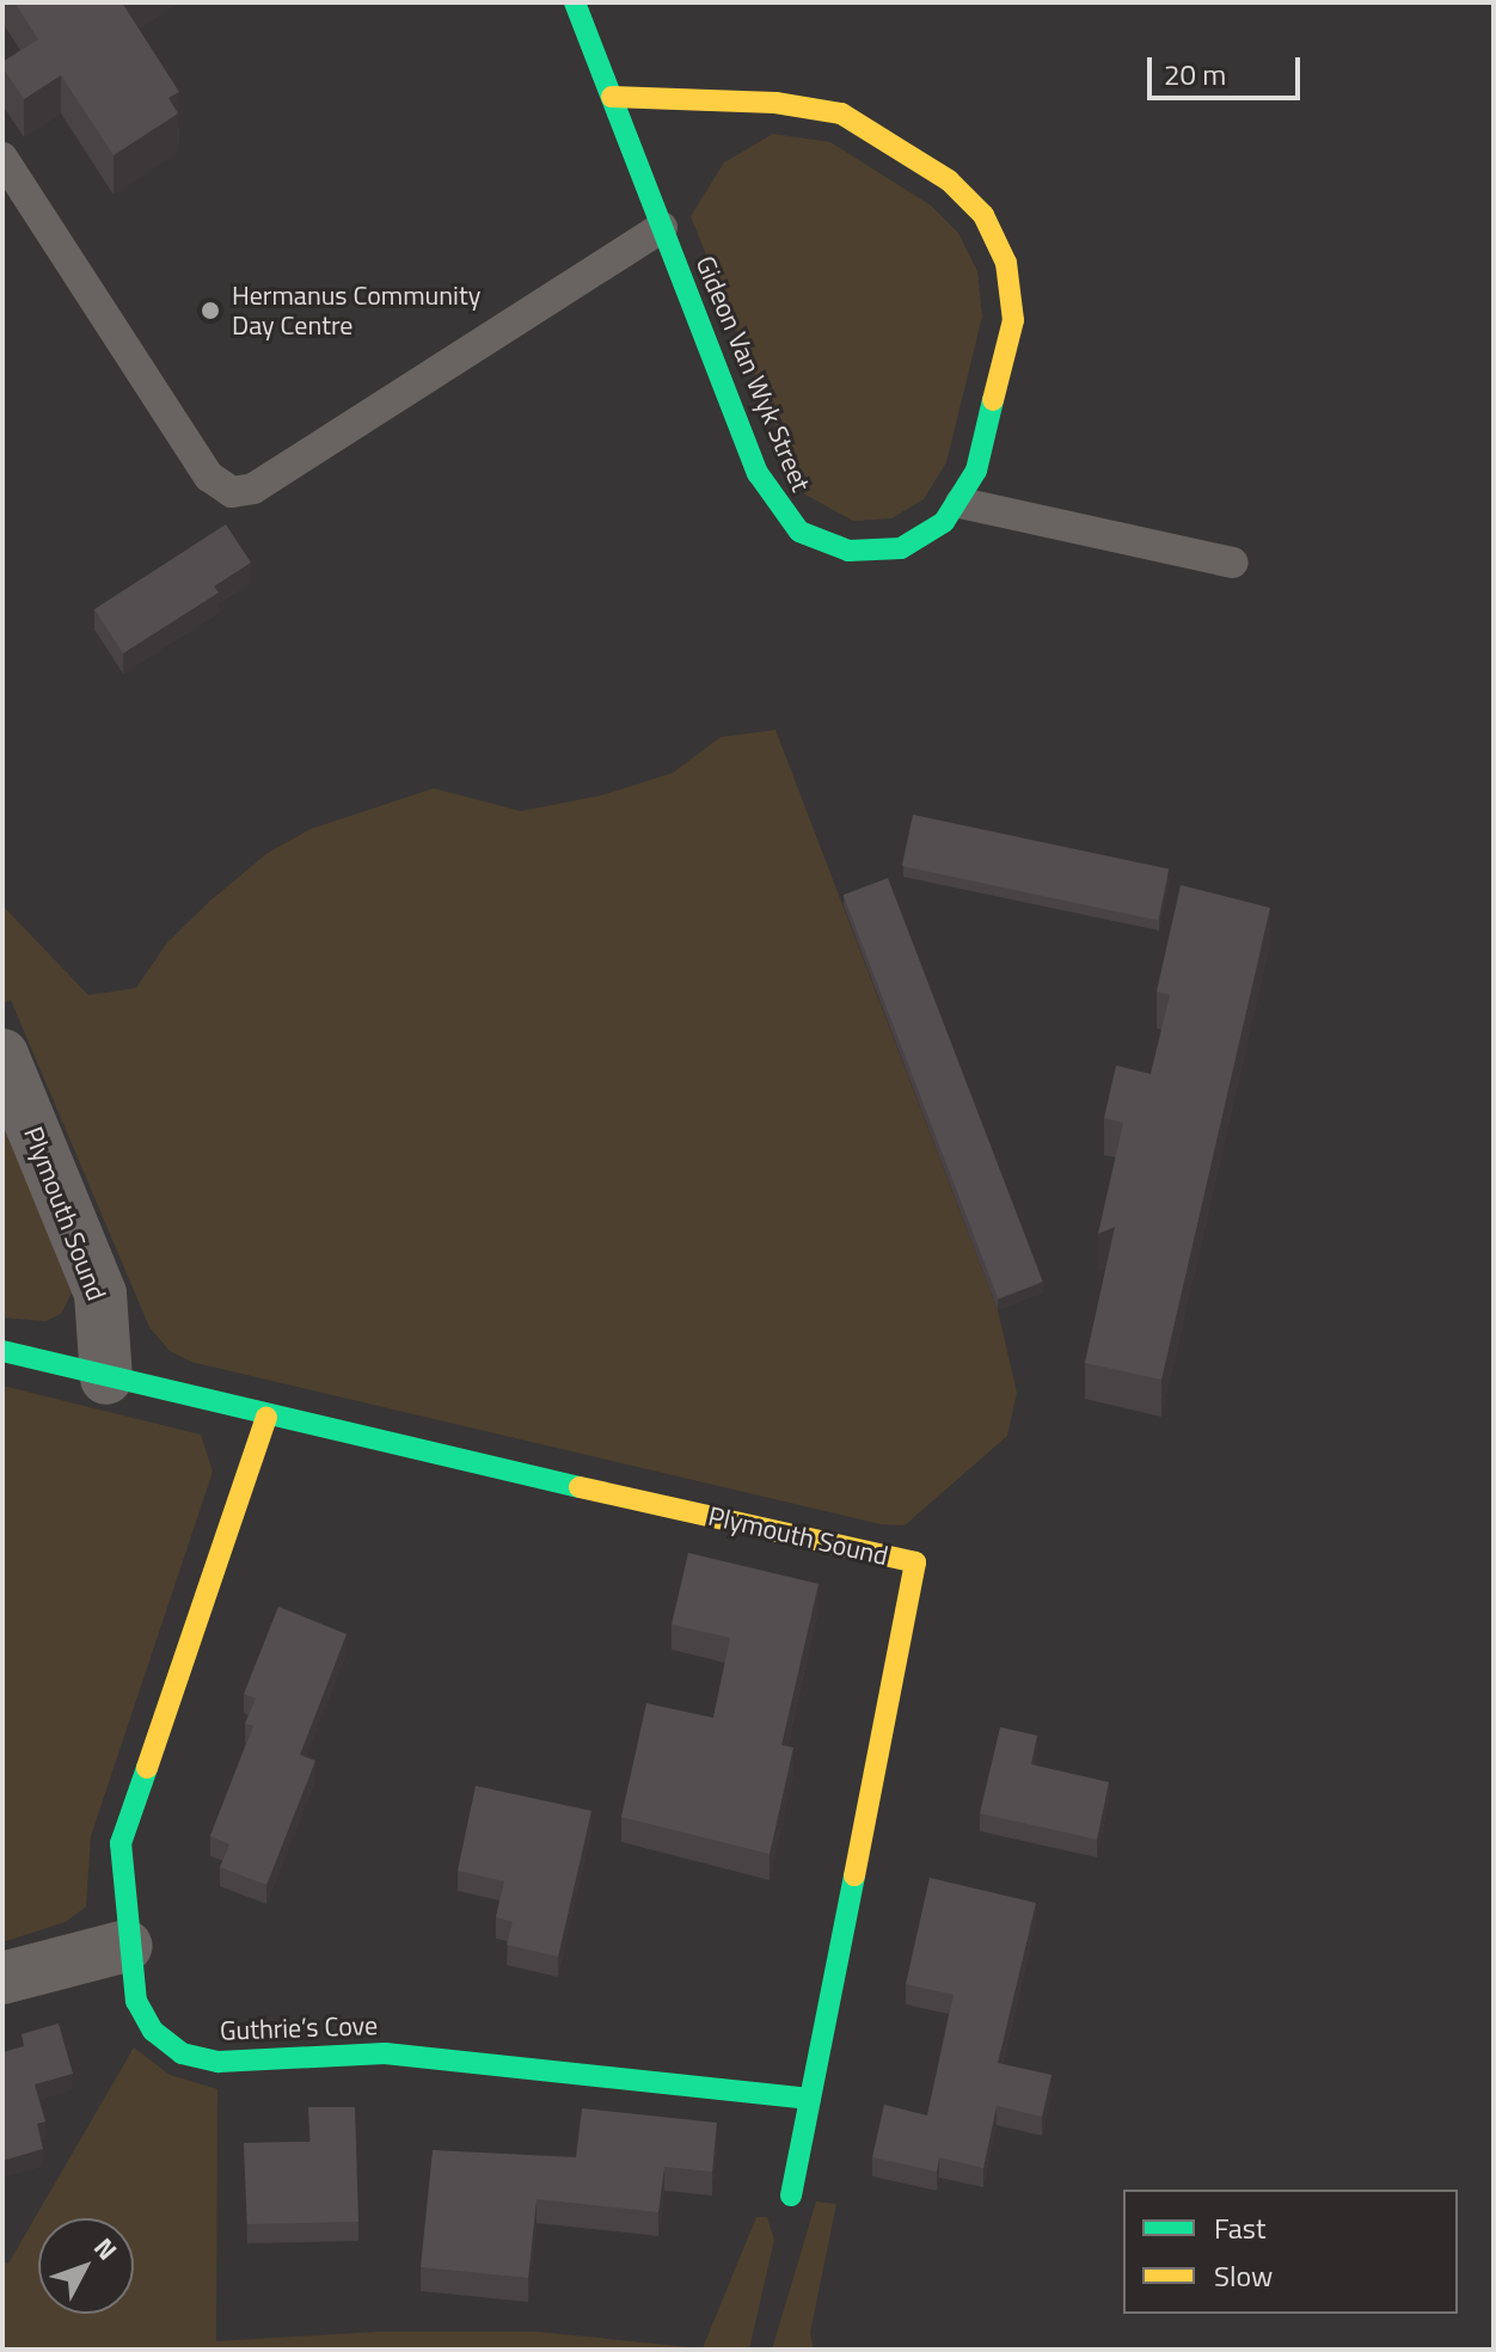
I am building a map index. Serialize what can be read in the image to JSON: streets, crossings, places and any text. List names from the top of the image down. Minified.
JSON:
{"streets":{"street":["Gideon Van Wyk Street","Plymouth Sound","Guthrie’s Cove"]},"crossings":[["Plymouth Sound","Guthrie’s Cove"]],"places":["Hermanus Community Day Centre"],"legend":["Fast","Slow"],"scale_bar":"20 m","north":"top right"}
